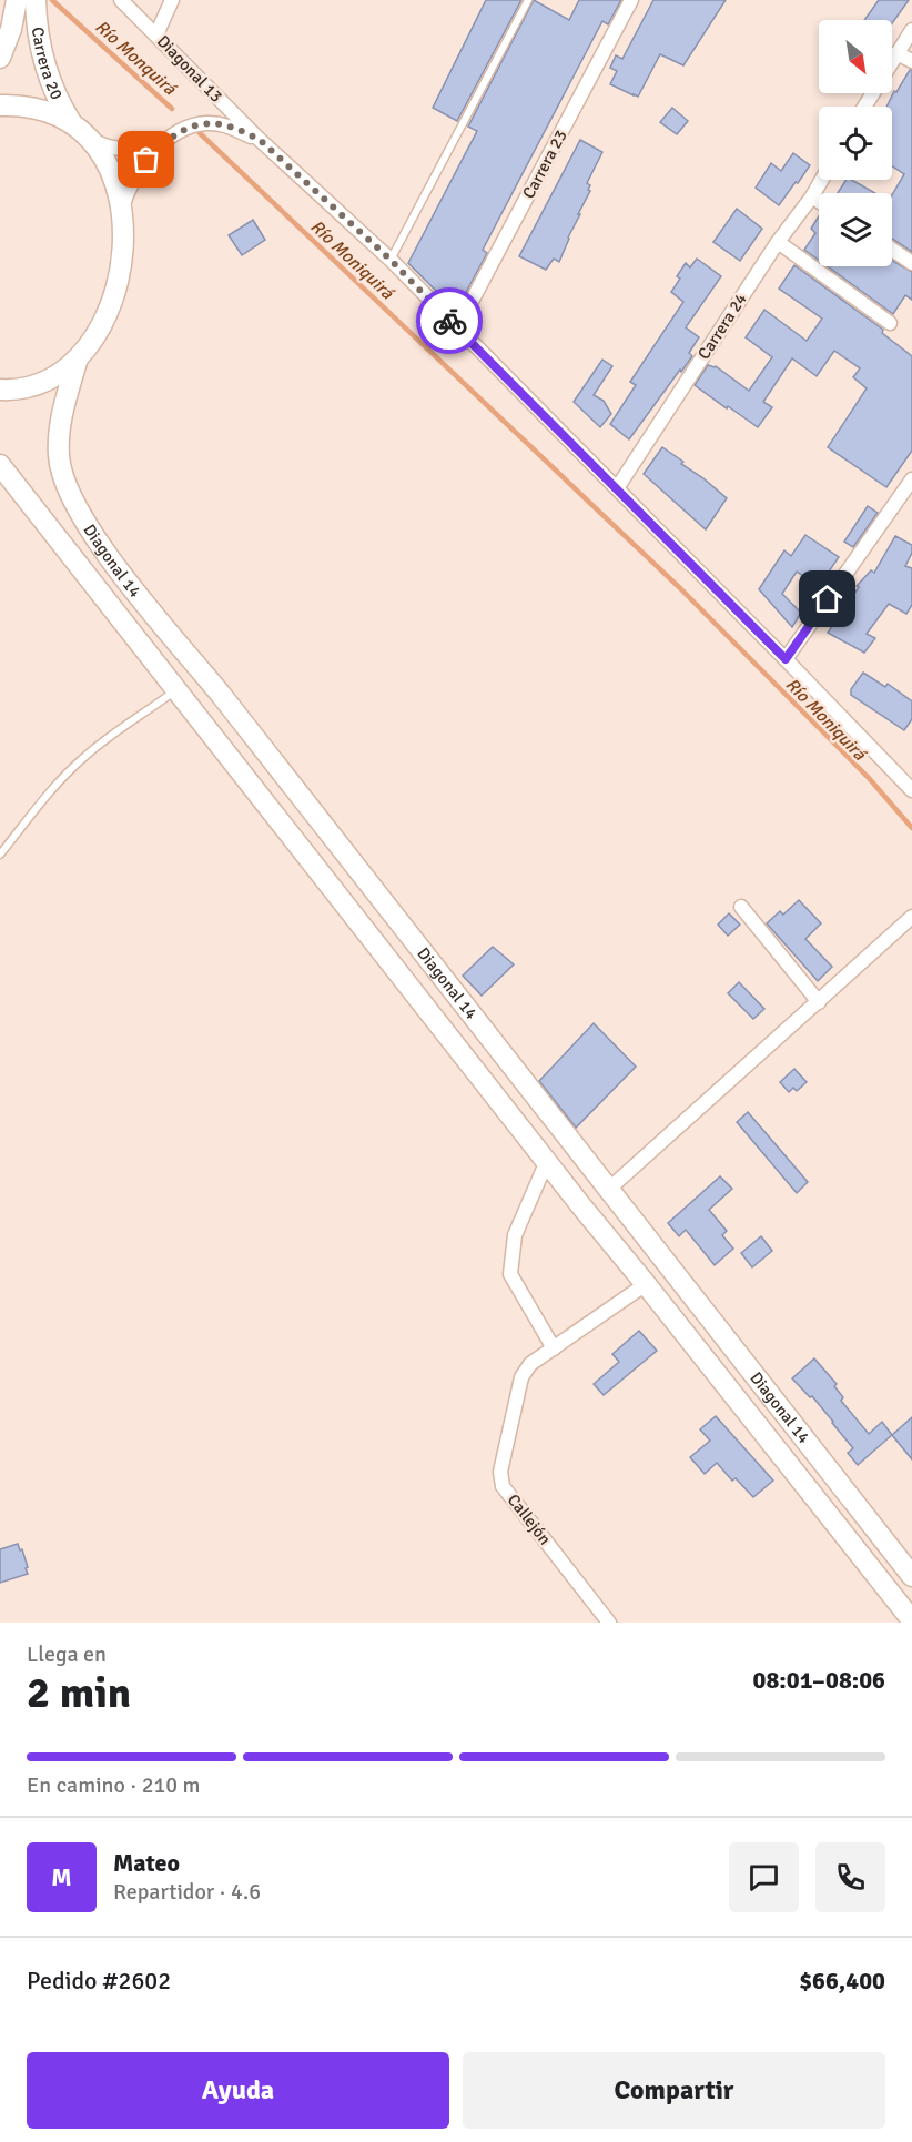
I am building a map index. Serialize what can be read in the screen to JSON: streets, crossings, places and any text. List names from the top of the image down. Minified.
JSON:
{"streets":{"street":["Carrera 20","Diagonal 13","Carrera 23","Carrera 24","Diagonal 14","Callejón"]},"crossings":[["Carrera 20","Diagonal 13"],["Carrera 20","Diagonal 14"],["Diagonal 13","Carrera 23"],["Diagonal 13","Carrera 24"]],"water":["Río Monquirá","Río Moniquirá"],"north":"bottom right","page":{"heading":["2 min","Llega en","08:01–08:06"],"panel":["Mateo","Repartidor · 4.6","Pedido #2602","$66,400"],"bar":"En camino · 210 m","round":"M","buttons":["Ayuda","Compartir"]}}
